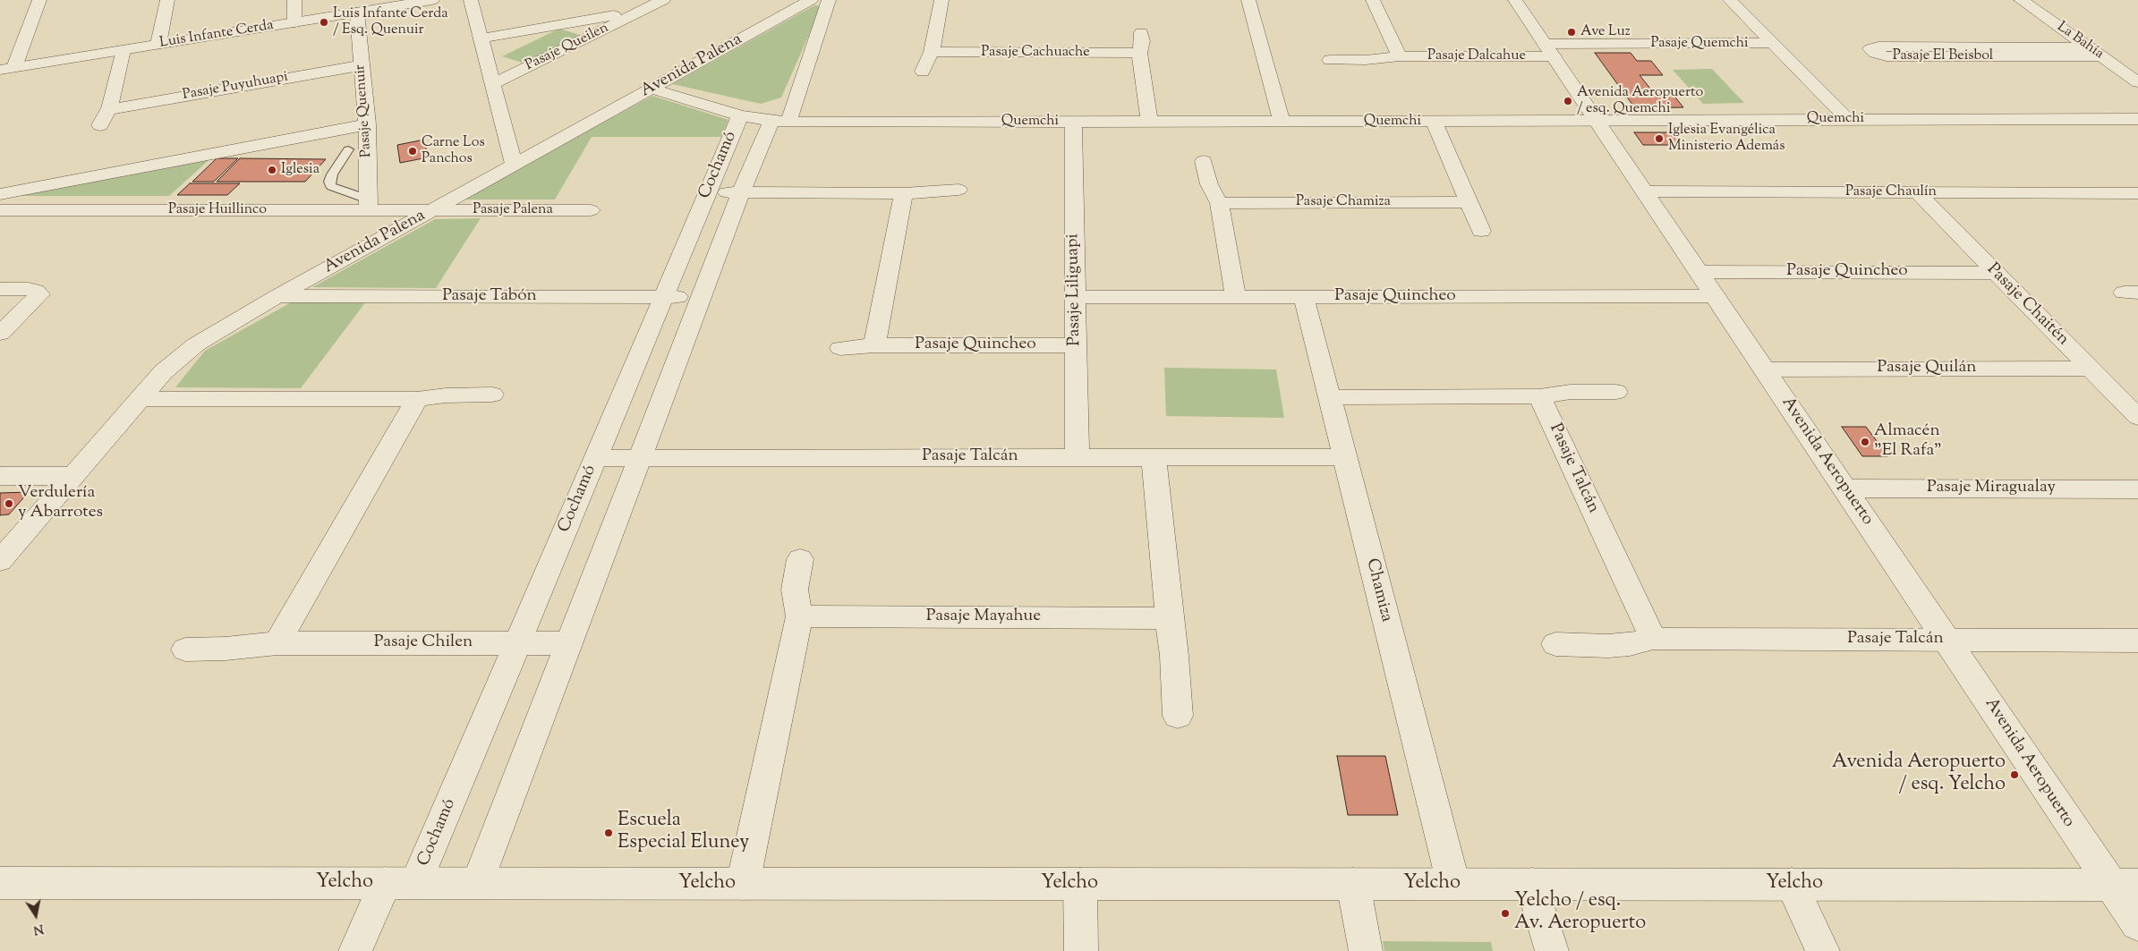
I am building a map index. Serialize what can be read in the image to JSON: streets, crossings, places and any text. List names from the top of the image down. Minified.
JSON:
{"streets":{"street":["Luis Infante Cerda","La Bahía","Pasaje Quemchi","Pasaje Queilen","Pasaje Cachuache","Pasaje Dalcahue","Pasaje El Beisbol","Avenida Palena","Pasaje Puyuhuapi","Pasaje Quenuir","Quemchi","Cochamó","Pasaje Chaulín","Pasaje Chamiza","Pasaje Huillinco","Pasaje Palena","Pasaje Quincheo","Pasaje Liliguapi","Pasaje Tabón","Pasaje Chaitén","Pasaje Quilán","Pasaje Talcán","Avenida Aeropuerto","Pasaje Miragualay","Chamiza","Pasaje Mayahue","Pasaje Chilen","Yelcho"]},"crossings":[["Luis Infante Cerda","Pasaje Quenuir"],["La Bahía","Pasaje El Beisbol"],["Pasaje Quemchi","Avenida Aeropuerto"],["Pasaje Dalcahue","Avenida Aeropuerto"],["Avenida Palena","Quemchi"],["Avenida Palena","Pasaje Huillinco"],["Avenida Palena","Pasaje Palena"],["Avenida Palena","Pasaje Tabón"],["Pasaje Puyuhuapi","Pasaje Quenuir"],["Pasaje Quenuir","Pasaje Huillinco"],["Quemchi","Cochamó"],["Quemchi","Pasaje Liliguapi"],["Quemchi","Avenida Aeropuerto"],["Cochamó","Pasaje Tabón"],["Cochamó","Pasaje Talcán"],["Cochamó","Pasaje Chilen"],["Cochamó","Yelcho"],["Pasaje Chaulín","Pasaje Chaitén"],["Pasaje Chaulín","Avenida Aeropuerto"],["Pasaje Huillinco","Pasaje Palena"],["Pasaje Quincheo","Pasaje Liliguapi"],["Pasaje Quincheo","Pasaje Chaitén"],["Pasaje Quincheo","Avenida Aeropuerto"],["Pasaje Quincheo","Chamiza"],["Pasaje Liliguapi","Pasaje Talcán"],["Pasaje Chaitén","Pasaje Quilán"],["Pasaje Quilán","Avenida Aeropuerto"],["Pasaje Talcán","Avenida Aeropuerto"],["Pasaje Talcán","Chamiza"],["Avenida Aeropuerto","Pasaje Miragualay"],["Avenida Aeropuerto","Yelcho"],["Chamiza","Yelcho"]],"places":["Luis Infante Cerda / Esq. Quenuir","Ave Luz","Avenida Aeropuerto / esq. Quemchi","Iglesia Evangélica Ministerio Además","Carne Los Panchos","Iglesia","Almacén \"El Rafa\"","Verdulería y Abarrotes","Avenida Aeropuerto / esq. Yelcho","Escuela Especial Eluney","Yelcho / esq. Av. Aeropuerto"],"north":"bottom"}
